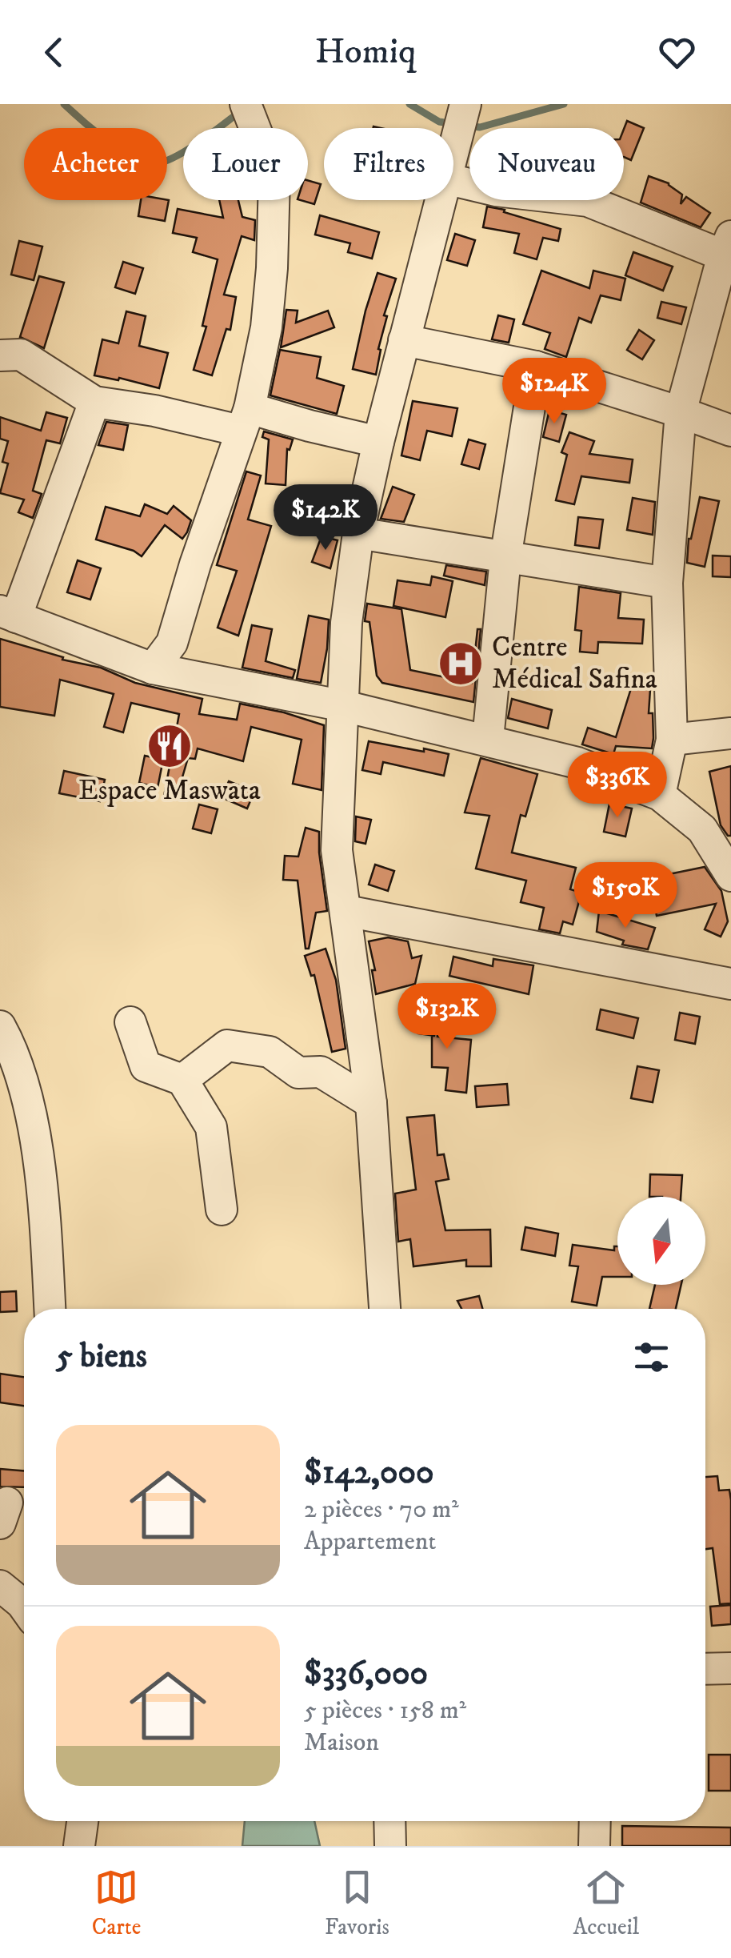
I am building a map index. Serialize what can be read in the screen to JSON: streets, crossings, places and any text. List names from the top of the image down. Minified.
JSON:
{"places":{"hospital":["Centre Médical Safina"],"restaurant":["Espace Maswata"]},"north":"bottom","page":{"header":"Homiq","chip":["Acheter","Louer","Filtres","Nouveau"],"price":["$124K","$142K","$336K","$150K","$132K"],"heading":"5 biens","list":[{"name":"$142,000","note":"2 pièces · 70 m² · Appartement"},{"name":"$336,000","note":"5 pièces · 158 m² · Maison"}],"tabs":["Carte","Favoris","Accueil"]}}
